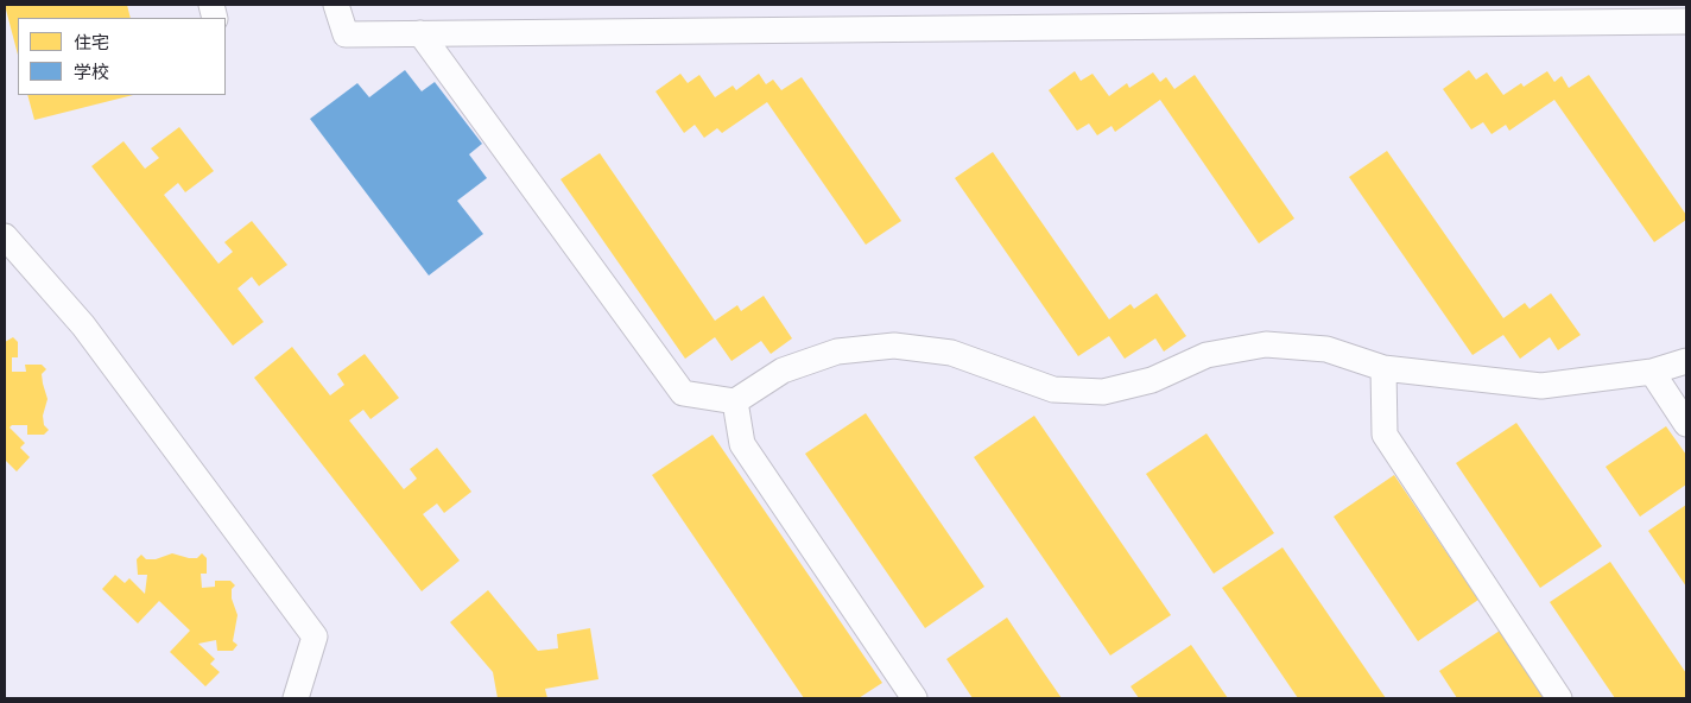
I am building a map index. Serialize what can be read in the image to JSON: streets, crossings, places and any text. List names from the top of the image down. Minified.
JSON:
{"legend":["住宅","学校"]}
